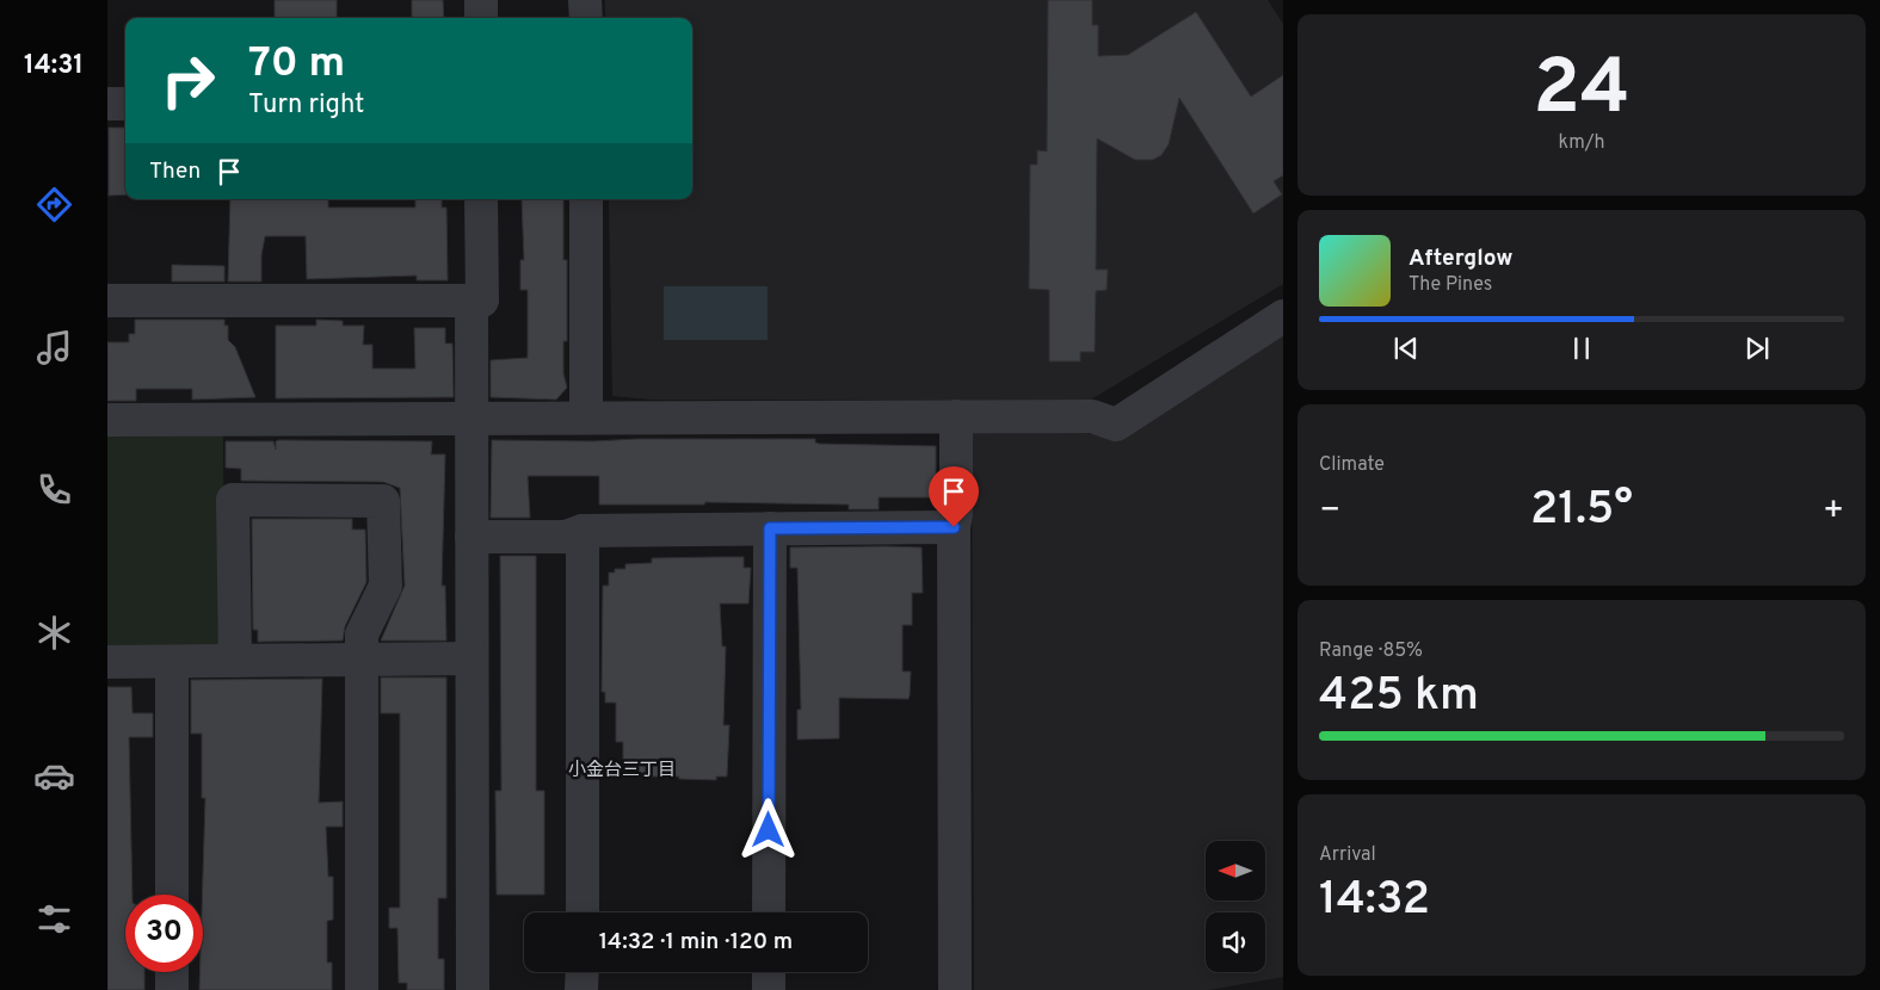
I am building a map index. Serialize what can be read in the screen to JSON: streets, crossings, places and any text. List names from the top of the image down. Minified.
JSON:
{"districts":["小金台三丁目"],"north":"left","page":{"tabs":"14:31","tile":[["24","km/h"],"Climate",["Range · 85%","425 km"],["Arrival","14:32"]],"turn":["70 m","Turn right"],"then":"Then","song":["Afterglow","The Pines"],"heat":["−","21.5°","+"],"limit":"30","trip":"14:32 · 1 min · 120 m"}}
